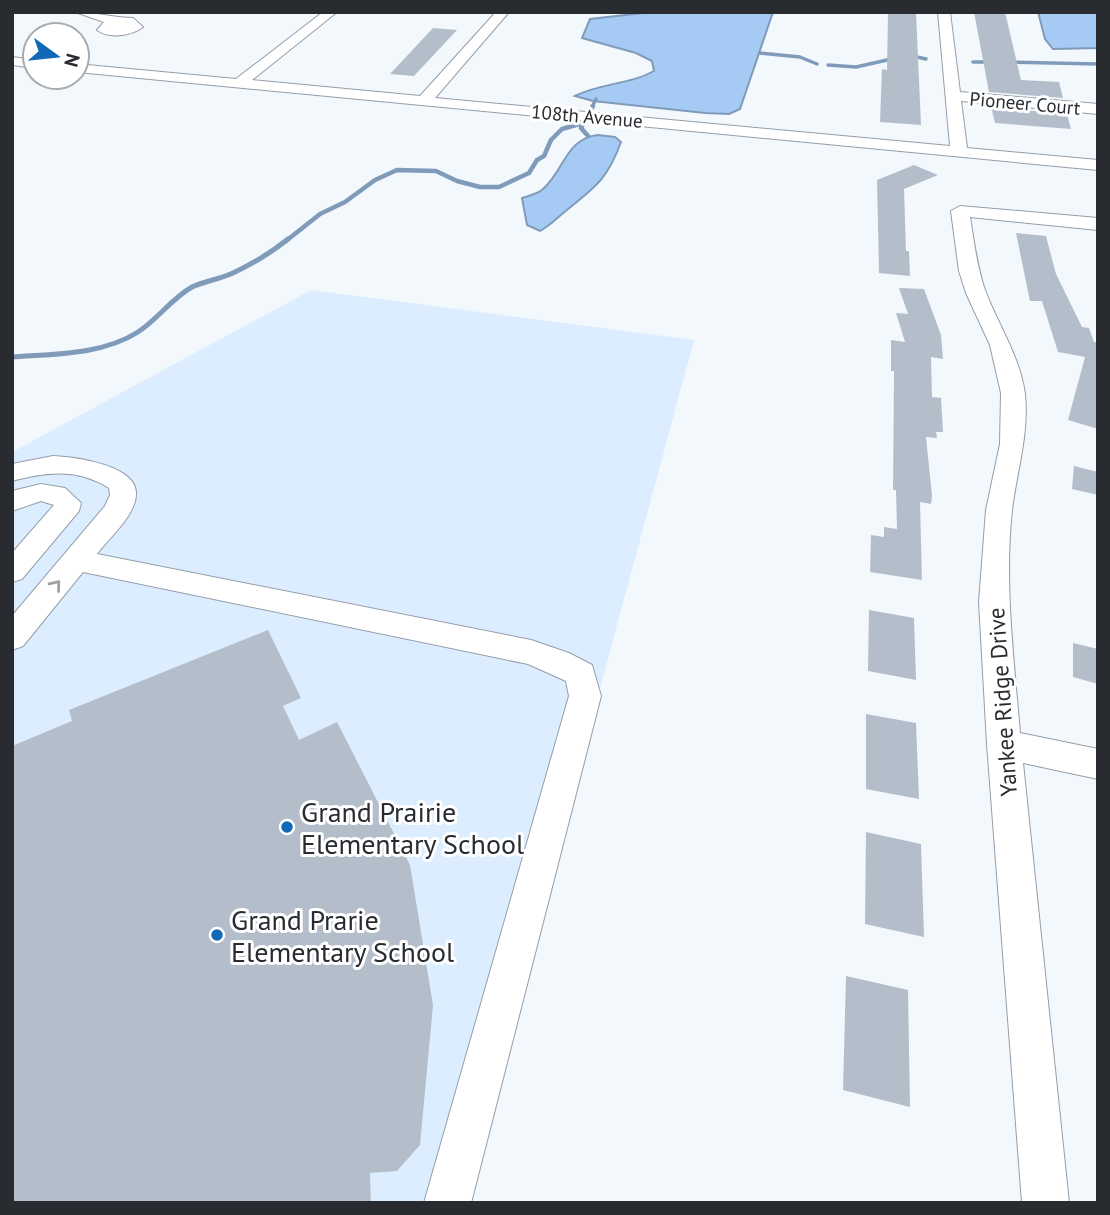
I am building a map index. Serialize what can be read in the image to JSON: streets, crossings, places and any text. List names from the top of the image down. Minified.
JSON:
{"streets":{"street":["Pioneer Court","108th Avenue","Yankee Ridge Drive"]},"places":["Grand Prairie Elementary School","Grand Prarie Elementary School"],"north":"right"}
